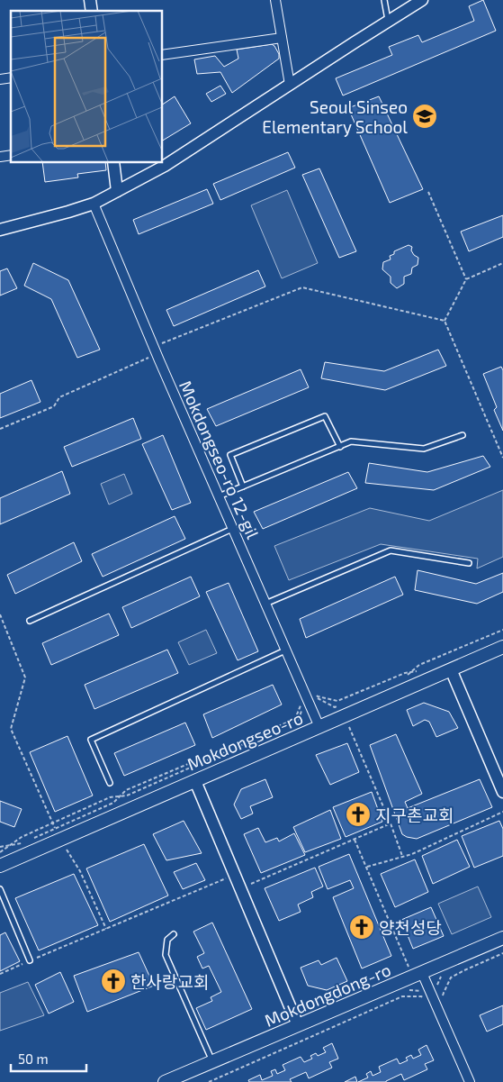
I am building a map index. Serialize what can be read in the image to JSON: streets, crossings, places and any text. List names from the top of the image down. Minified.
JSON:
{"streets":{"main road":["Mokdongseo-ro","Mokdongdong-ro"],"street":["Mokdongseo-ro 12-gil"]},"crossings":[["Mokdongseo-ro 12-gil","Mokdongseo-ro"]],"places":{"school or university":["Seoul Sinseo Elementary School"],"church":["지구촌교회","양천성당","한사랑교회"]},"scale_bar":"50 m"}
